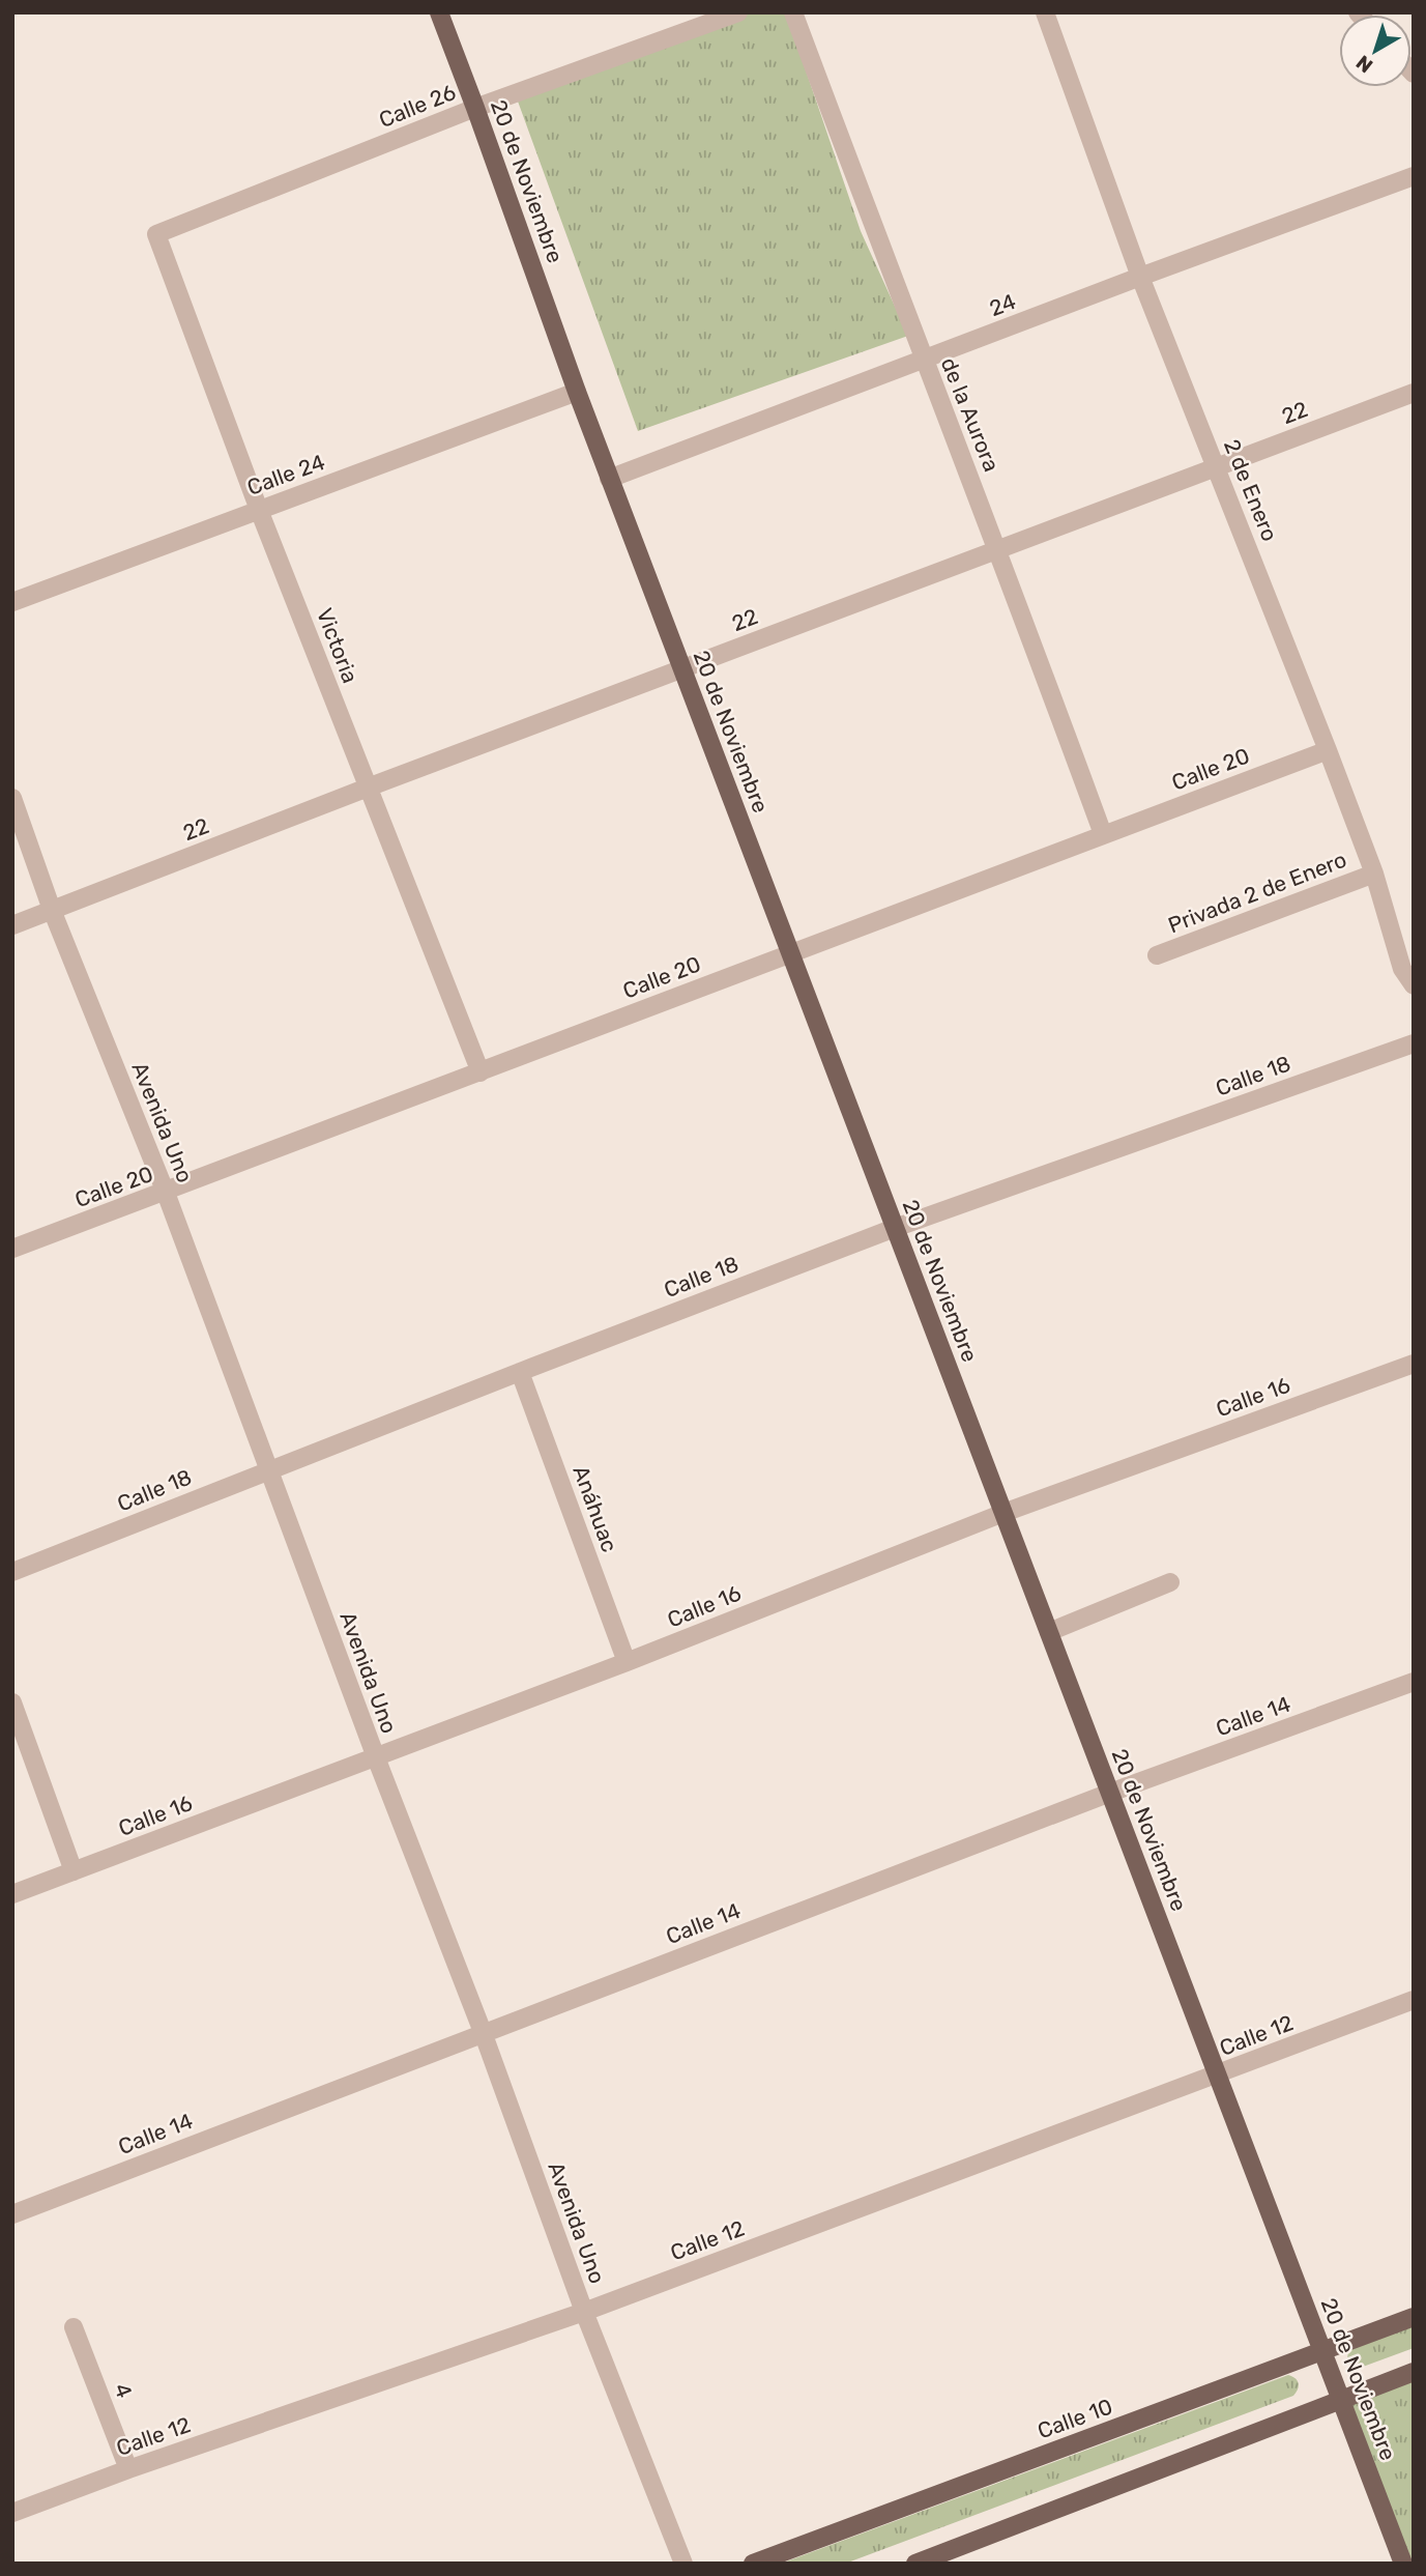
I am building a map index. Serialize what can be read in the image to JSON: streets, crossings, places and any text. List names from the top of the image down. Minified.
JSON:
{"streets":{"main road":["20 de Noviembre","Calle 10"],"street":["Calle 26","24","22","de la Aurora","Calle 24","2 de Enero","Victoria","Calle 20","Privada 2 de Enero","Calle 18","Avenida Uno","Calle 16","Anáhuac","Calle 14","Calle 12","4"]},"crossings":[["Calle 26","20 de Noviembre"],["Calle 26","Victoria"],["20 de Noviembre","24"],["20 de Noviembre","22"],["20 de Noviembre","Calle 24"],["20 de Noviembre","Calle 20"],["20 de Noviembre","Calle 18"],["20 de Noviembre","Calle 16"],["20 de Noviembre","Calle 14"],["20 de Noviembre","Calle 12"],["20 de Noviembre","Calle 10"],["24","de la Aurora"],["24","2 de Enero"],["22","de la Aurora"],["22","2 de Enero"],["22","Victoria"],["22","Avenida Uno"],["de la Aurora","Calle 20"],["Calle 24","Victoria"],["2 de Enero","Calle 20"],["2 de Enero","Privada 2 de Enero"],["Victoria","Calle 20"],["Calle 20","Avenida Uno"],["Calle 18","Avenida Uno"],["Calle 18","Anáhuac"],["Avenida Uno","Calle 16"],["Avenida Uno","Calle 14"],["Avenida Uno","Calle 12"],["Calle 16","Anáhuac"],["Calle 12","4"]],"north":"bottom left"}
